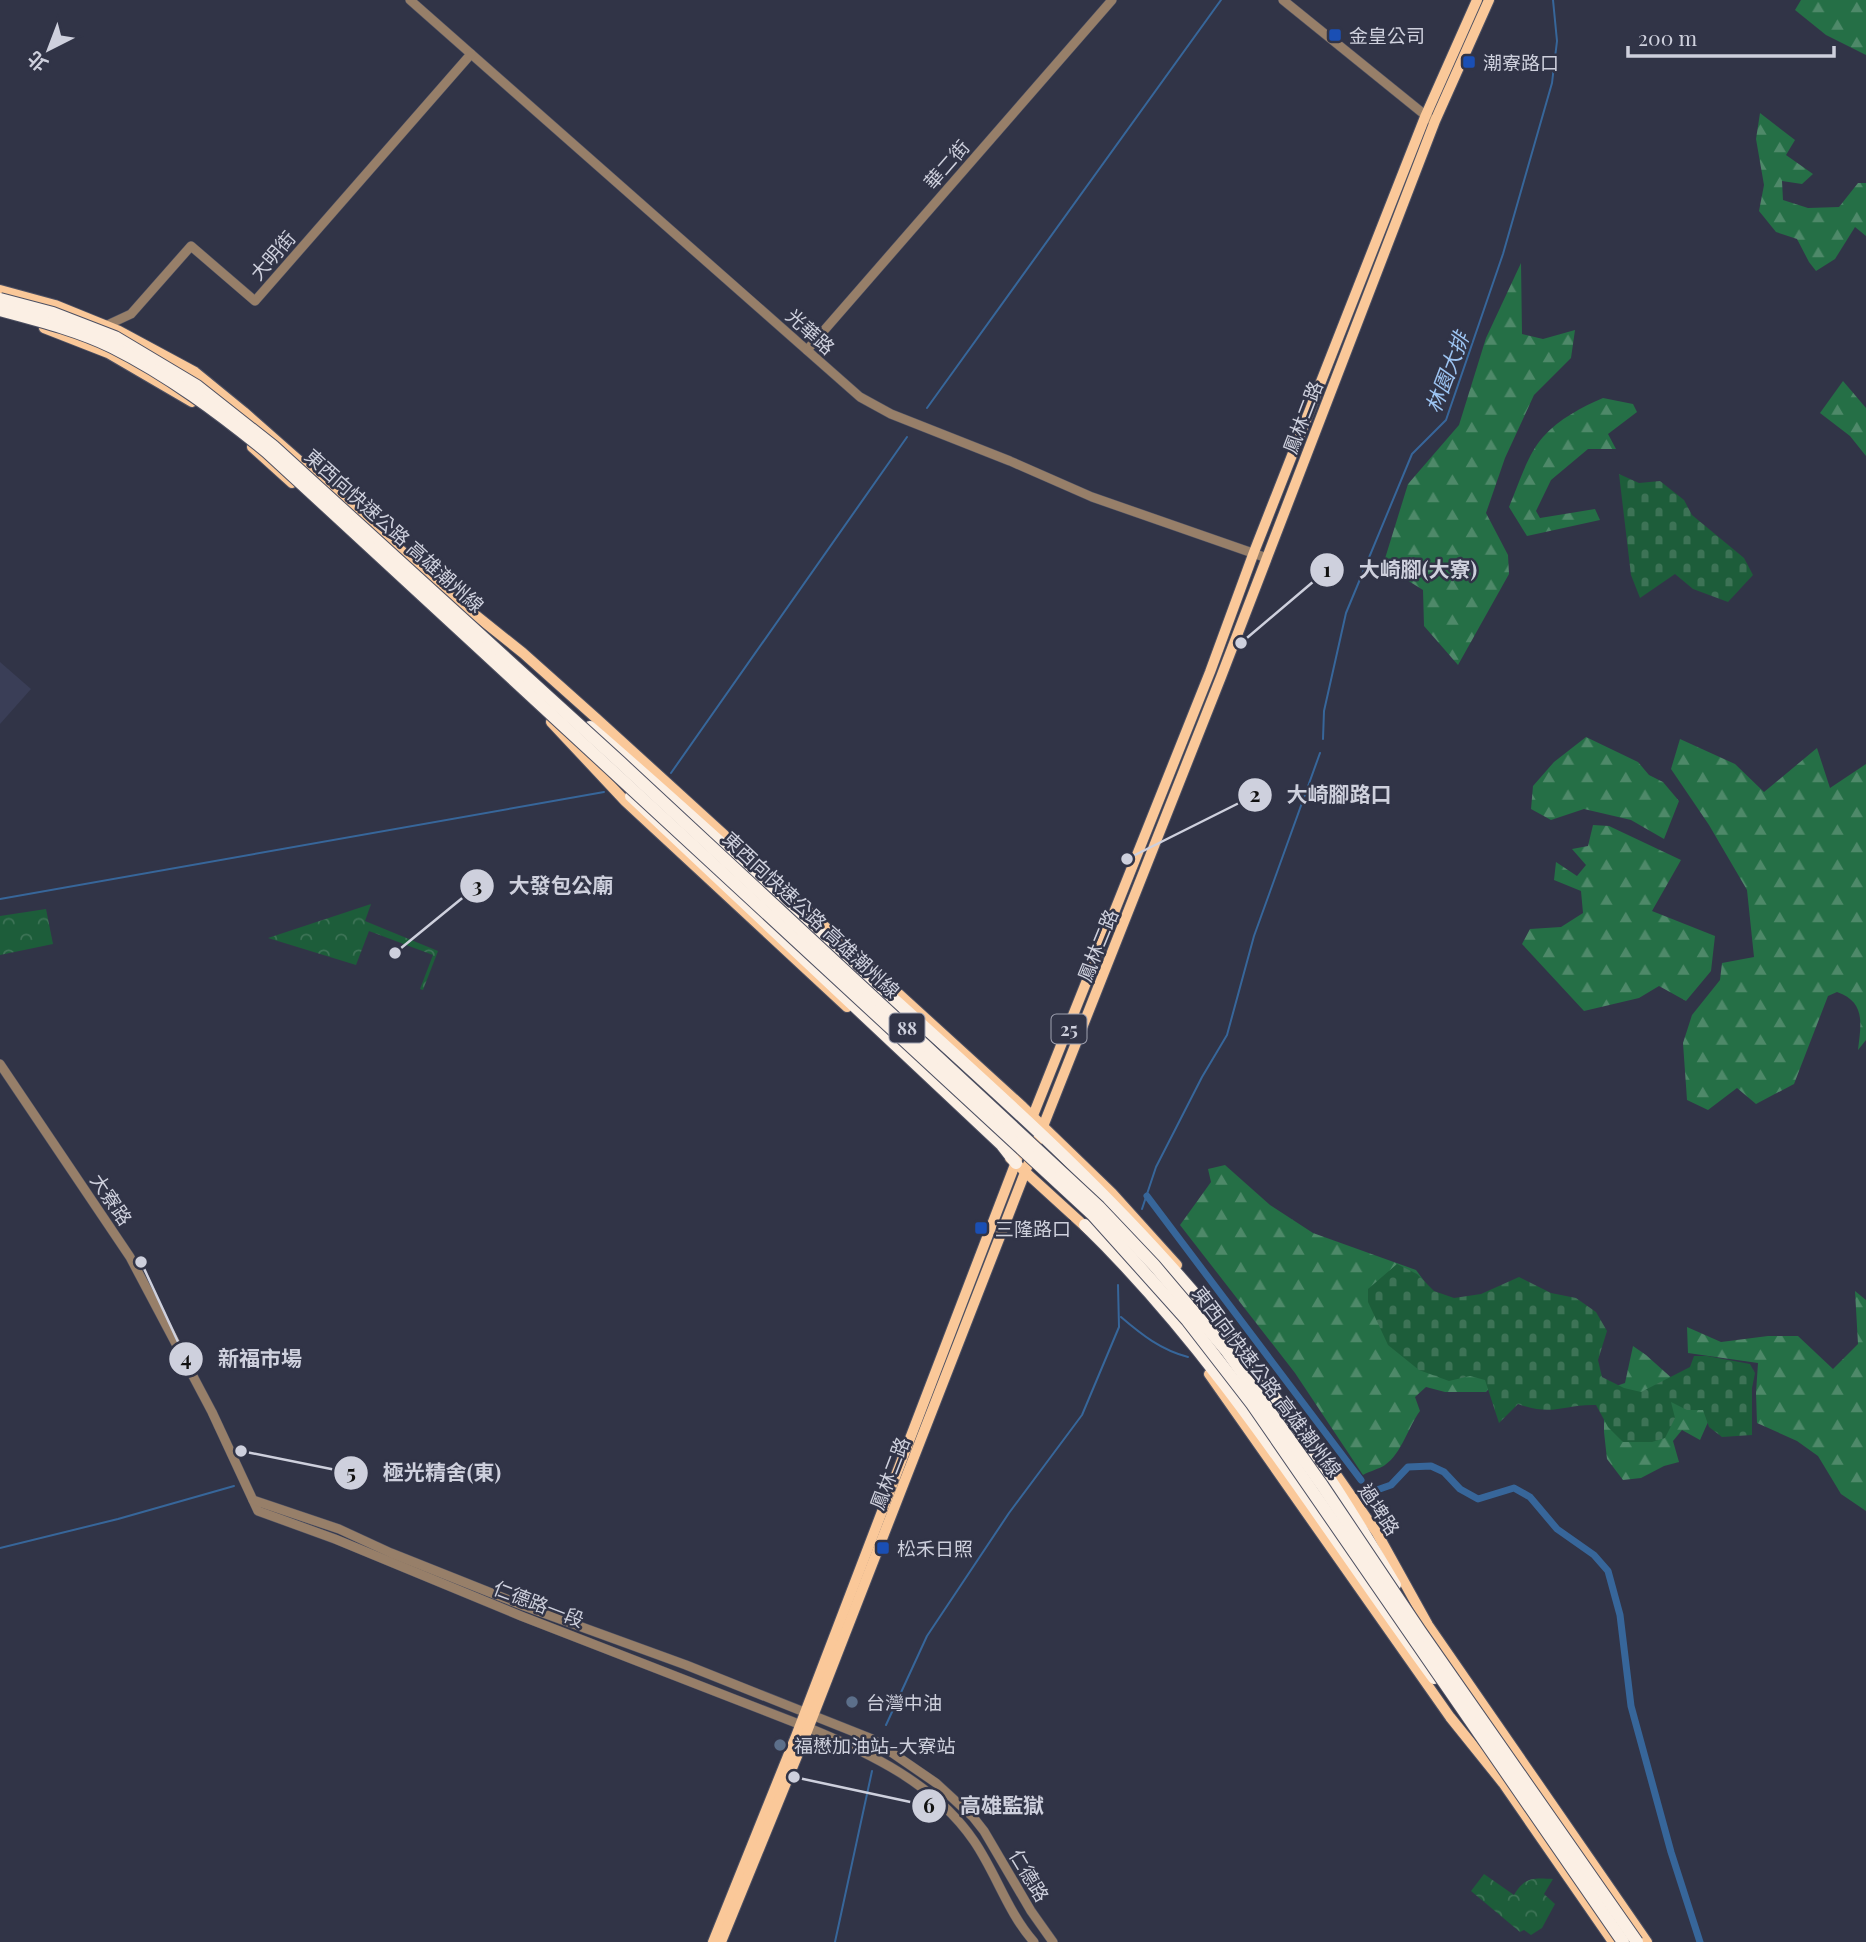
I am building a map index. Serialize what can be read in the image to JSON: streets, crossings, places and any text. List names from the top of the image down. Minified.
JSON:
{"streets":{"highway":["東西向快速公路 高雄潮州線","88"],"main road":["鳳林二路","25","過埤路"],"street":["華二街","大明街","光華路","大寮路","仁德路一段","仁德路"]},"crossings":[["華二街","光華路"],["大明街","光華路"],["光華路","鳳林二路"],["鳳林二路","過埤路"],["鳳林二路","仁德路一段"],["鳳林二路","仁德路"],["大寮路","仁德路一段"],["仁德路一段","仁德路"]],"water":["林園大排"],"places":{"transit":["金皇公司","潮寮路口","三隆路口","松禾日照"],"other":["大崎腳(大寮)","大崎腳路口","大發包公廟","新福市場","極光精舍(東)","台灣中油","福懋加油站-大寮站","高雄監獄"]},"scale_bar":"200 m","north":"bottom left"}
